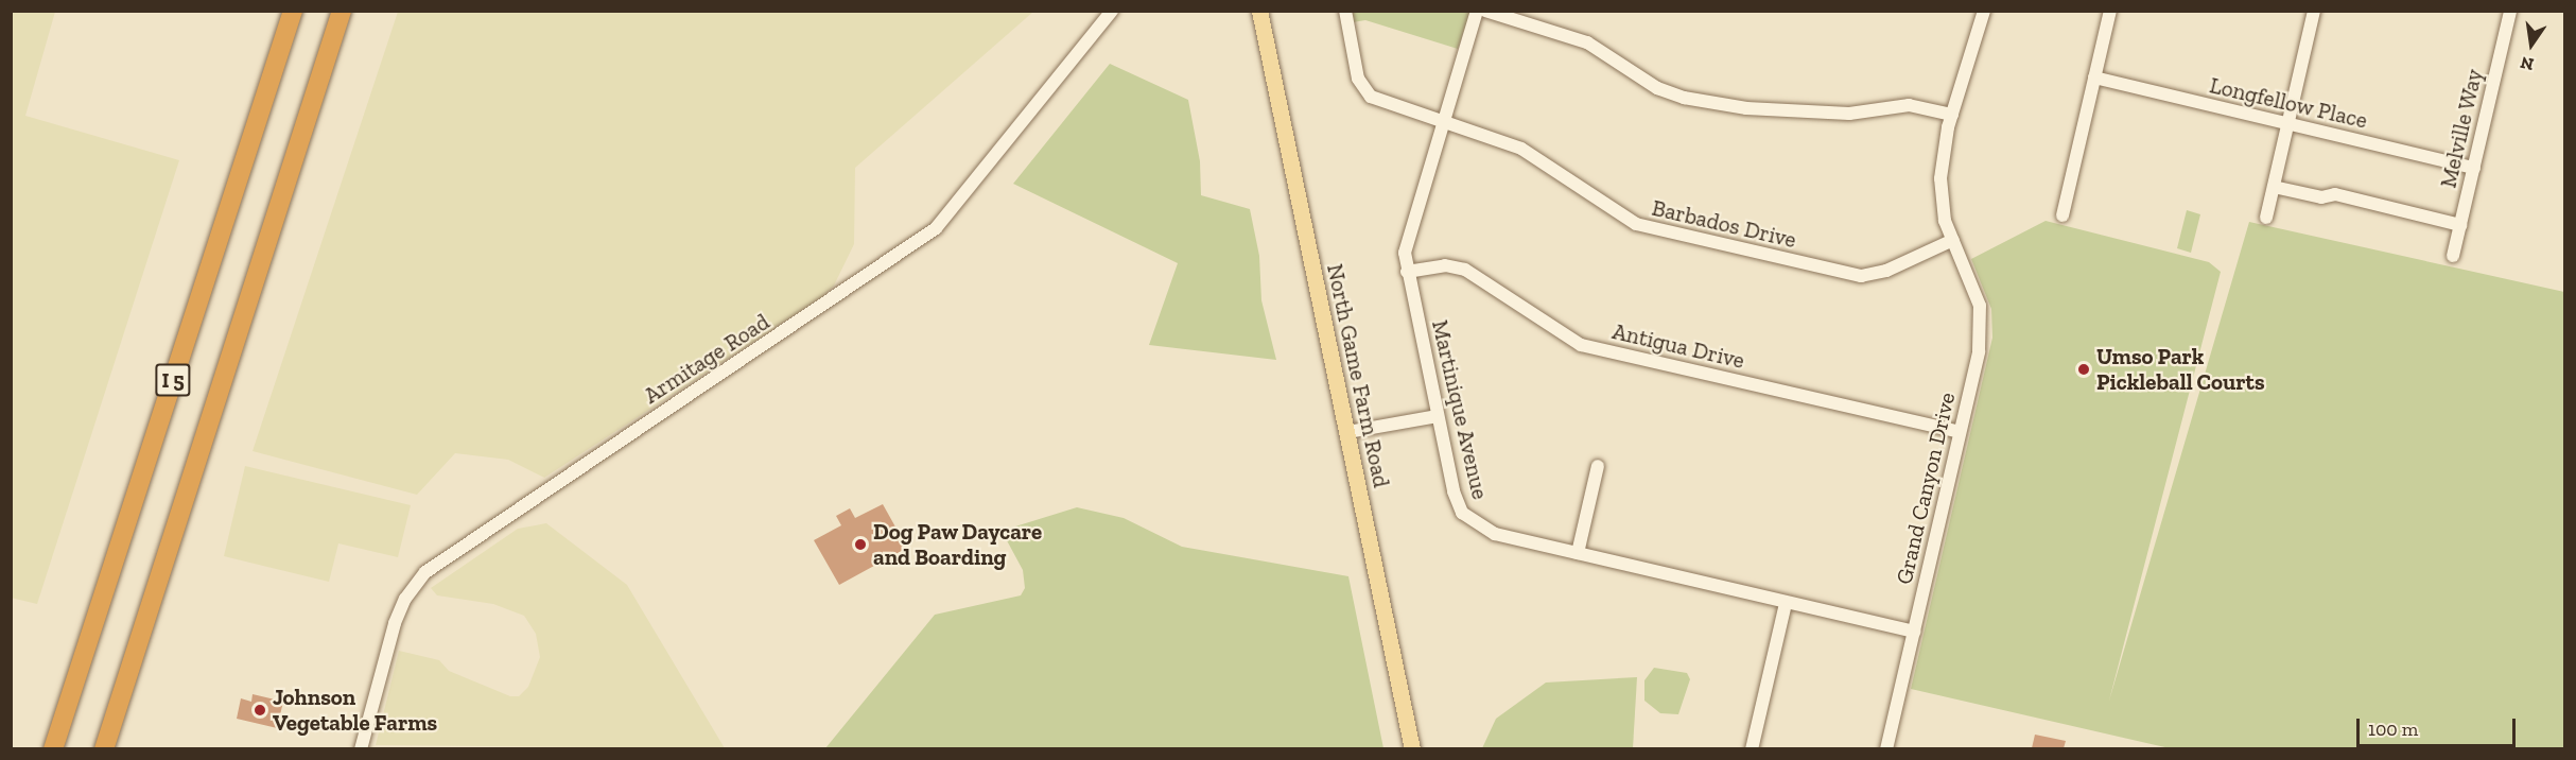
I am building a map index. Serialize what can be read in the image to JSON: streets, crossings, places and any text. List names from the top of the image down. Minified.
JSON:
{"streets":{"highway":["I 5"],"main road":["North Game Farm Road"],"street":["Longfellow Place","Melville Way","Barbados Drive","Antigua Drive","Armitage Road","Martinique Avenue","Grand Canyon Drive"]},"crossings":[["Longfellow Place","Melville Way"],["Barbados Drive","Martinique Avenue"],["Barbados Drive","Grand Canyon Drive"],["Antigua Drive","Martinique Avenue"],["Antigua Drive","Grand Canyon Drive"],["Martinique Avenue","Grand Canyon Drive"]],"places":["Umso Park Pickleball Courts","Dog Paw Daycare and Boarding","Johnson Vegetable Farms"],"scale_bar":"100 m","north":"bottom"}
